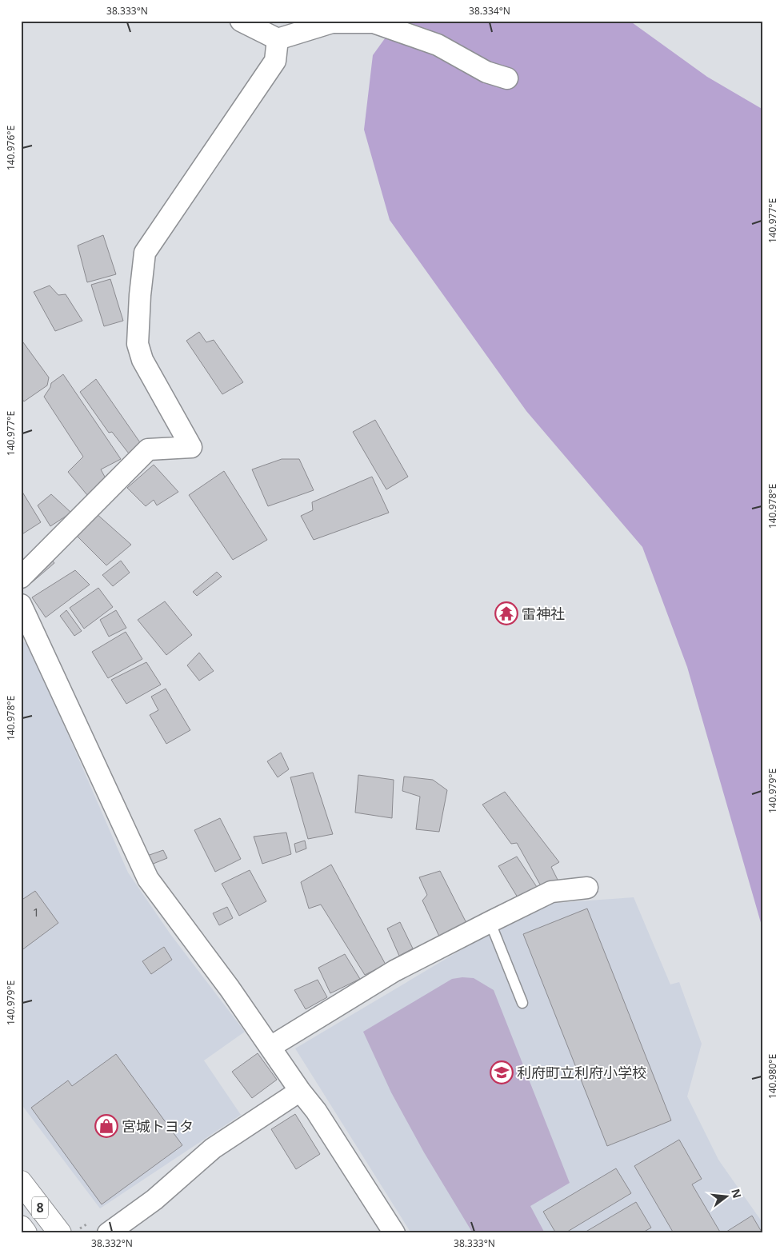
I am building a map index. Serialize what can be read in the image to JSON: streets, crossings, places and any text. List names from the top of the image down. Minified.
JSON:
{"streets":{"main road":["8"]},"places":{"temple":["雷神社"],"school or university":["利府町立利府小学校"],"shop":["宮城トヨタ"]},"house_numbers":["1"],"north":"right","coordinates":["38.333°N","38.334°N","140.976°E","140.977°E","140.978°E","140.979°E","140.980°E","38.332°N"]}
